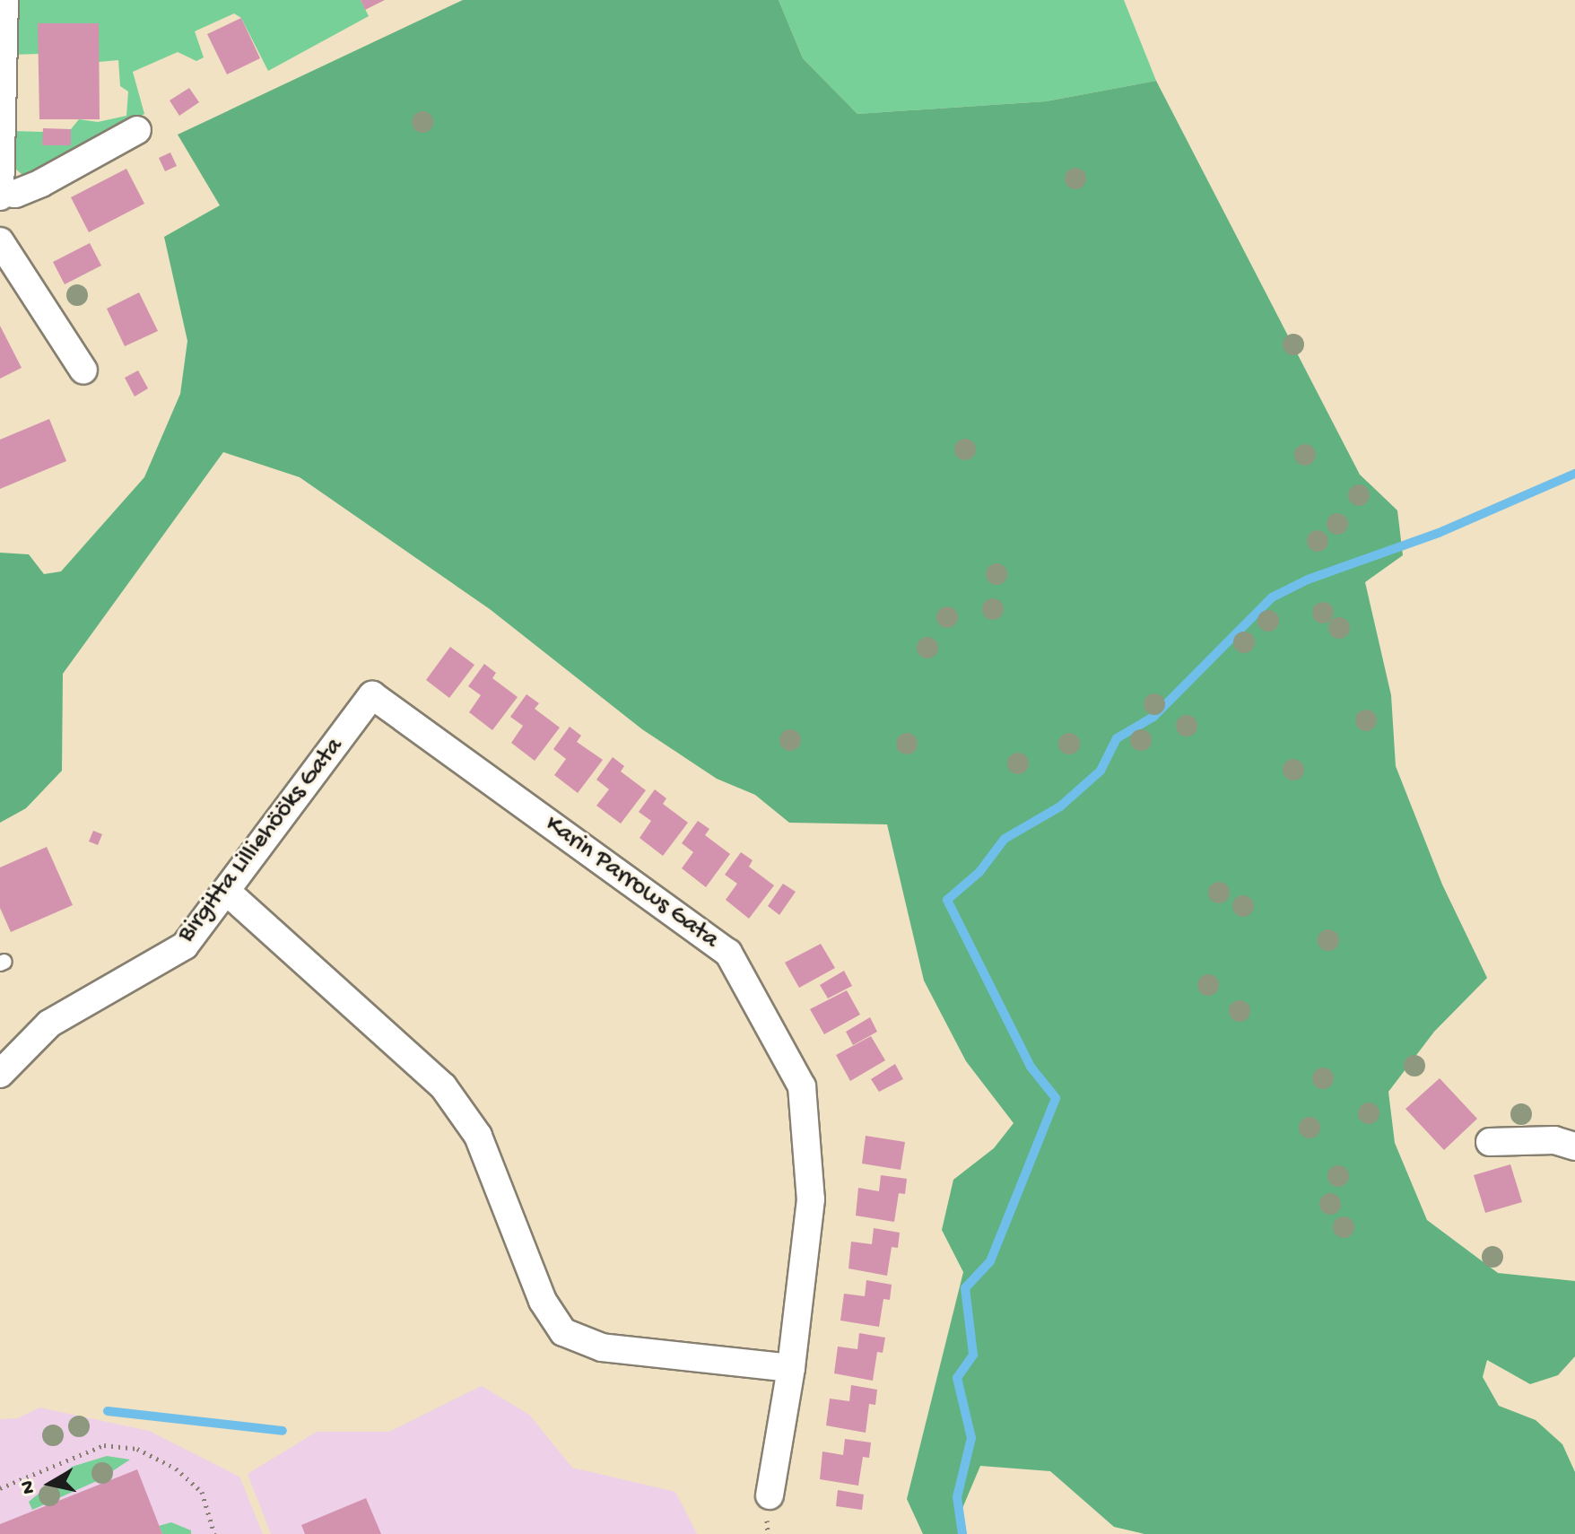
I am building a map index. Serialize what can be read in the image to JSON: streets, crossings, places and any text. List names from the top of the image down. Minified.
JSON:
{"streets":{"street":["Birgitta Lilliehööks Gata","Karin Parrows Gata"]},"crossings":[["Birgitta Lilliehööks Gata","Karin Parrows Gata"]],"north":"left"}
